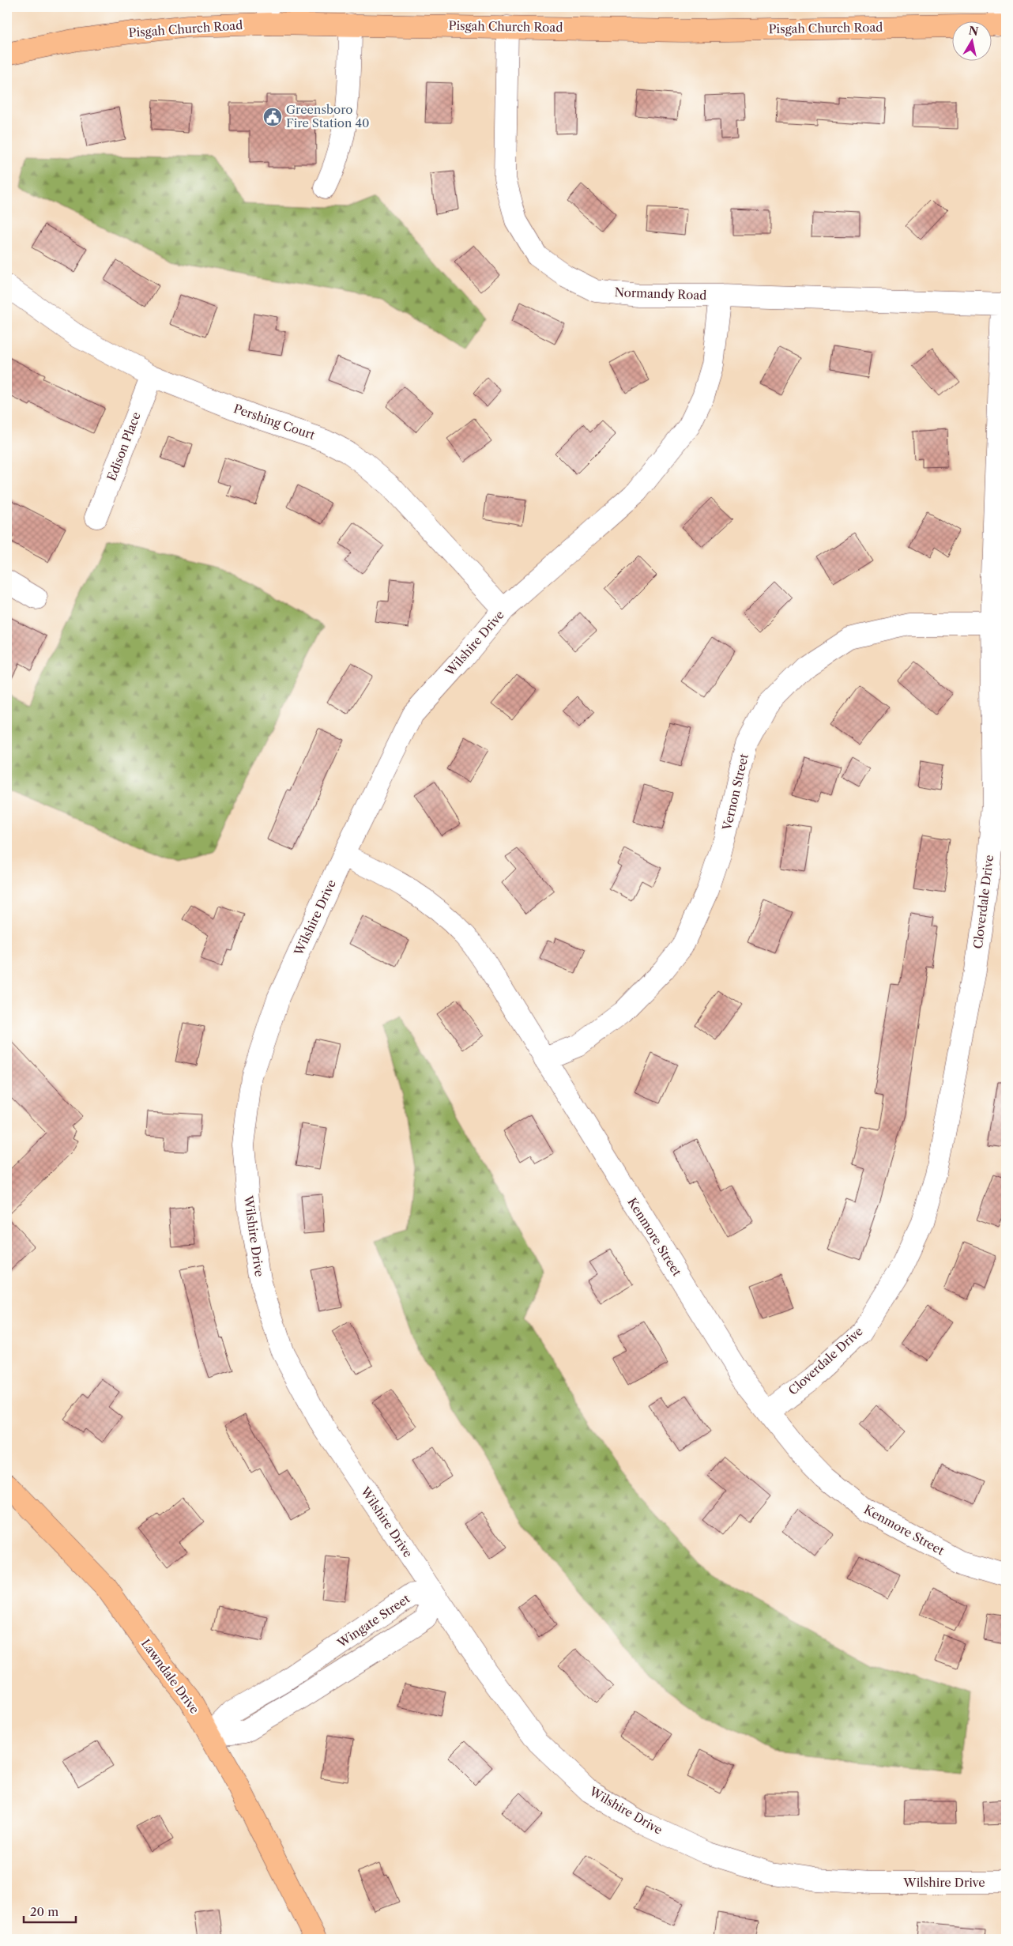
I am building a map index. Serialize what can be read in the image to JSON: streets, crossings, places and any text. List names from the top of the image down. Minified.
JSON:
{"streets":{"main road":["Pisgah Church Road","Lawndale Drive"],"street":["Normandy Road","Pershing Court","Edison Place","Wilshire Drive","Vernon Street","Cloverdale Drive","Kenmore Street","Wingate Street"]},"crossings":[["Pisgah Church Road","Normandy Road"],["Normandy Road","Wilshire Drive"],["Normandy Road","Cloverdale Drive"],["Pershing Court","Edison Place"],["Pershing Court","Wilshire Drive"],["Wilshire Drive","Kenmore Street"],["Wilshire Drive","Wingate Street"],["Vernon Street","Cloverdale Drive"],["Vernon Street","Kenmore Street"],["Cloverdale Drive","Kenmore Street"],["Wingate Street","Lawndale Drive"]],"places":{"public building":["Greensboro Fire Station 40"]},"scale_bar":"20 m","north":"top"}
